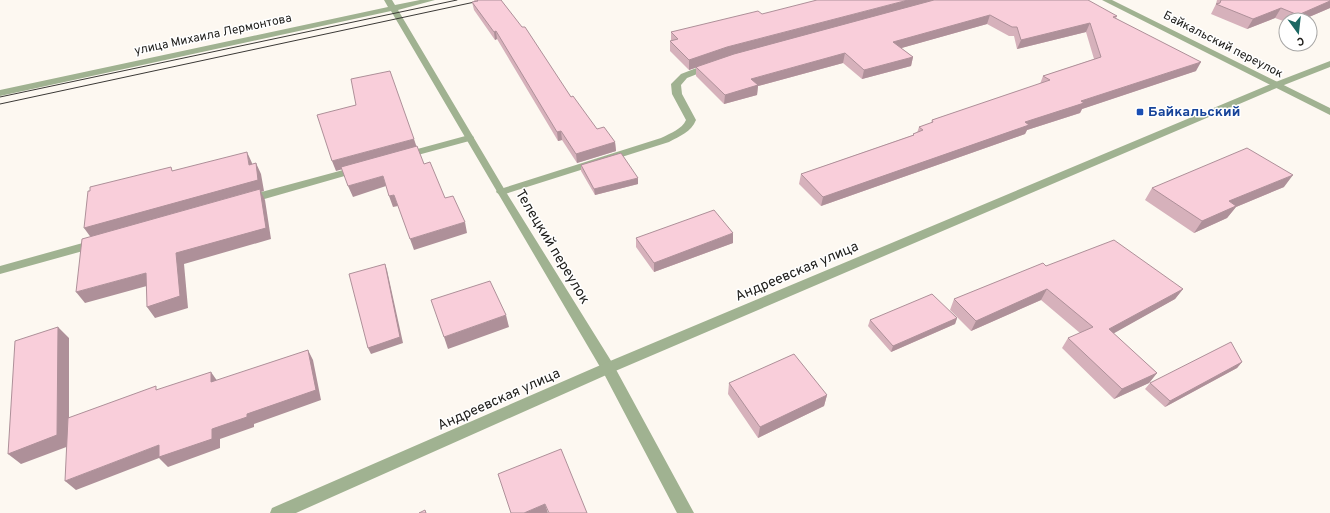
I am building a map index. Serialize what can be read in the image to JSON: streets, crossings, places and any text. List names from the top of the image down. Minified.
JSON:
{"streets":{"street":["улица Михаила Лермонтова","Байкальский переулок","Телецкий переулок","Андреевская улица"]},"crossings":[["улица Михаила Лермонтова","Телецкий переулок"],["Байкальский переулок","Андреевская улица"],["Телецкий переулок","Андреевская улица"]],"places":{"transit":["Байкальский"]},"north":"bottom"}
